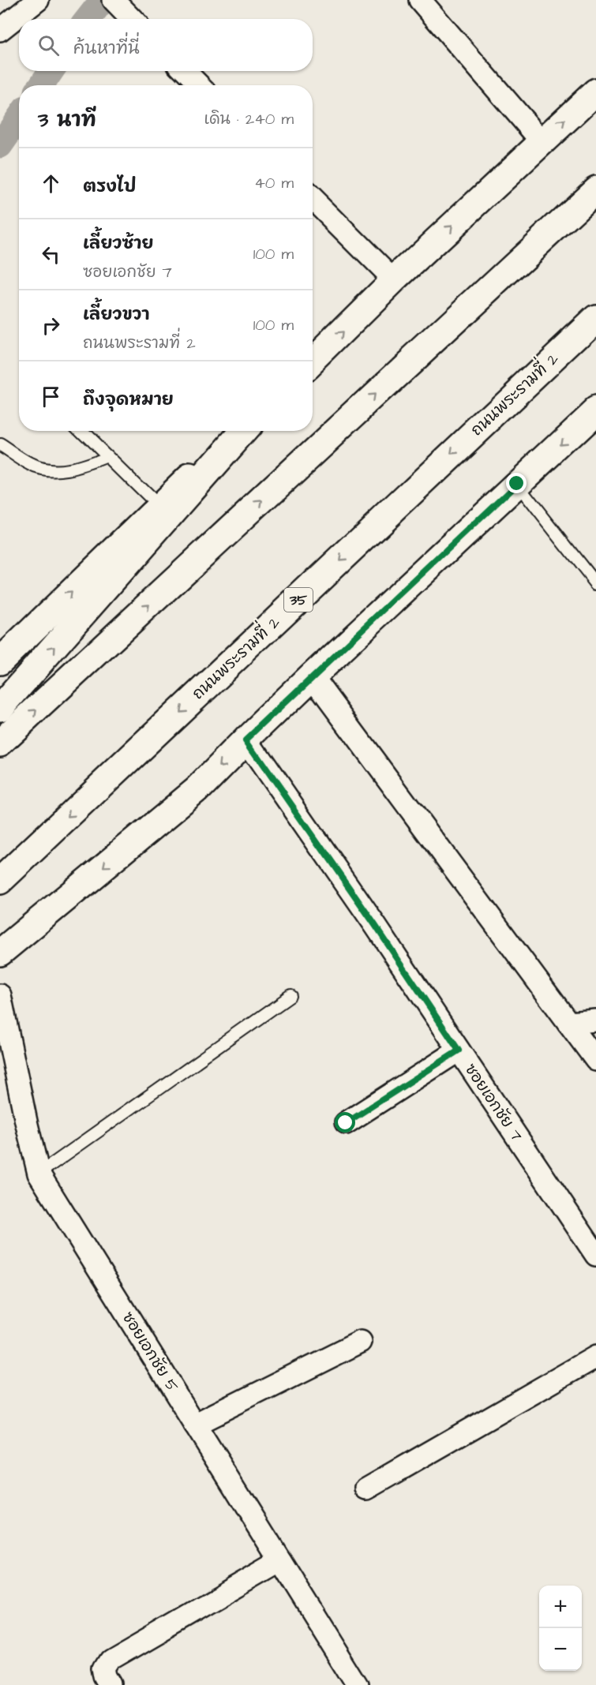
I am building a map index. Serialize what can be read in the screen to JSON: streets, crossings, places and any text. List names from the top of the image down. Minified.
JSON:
{"streets":{"main road":["ถนนพระรามที่ 2","35"],"street":["ซอยเอกชัย 7","ซอยเอกชัย 5"]},"page":{"search":"ค้นหาที่นี่","heading":["3 นาที","เดิน · 240 m"],"list":[["ตรงไป","40 m"],["เลี้ยวซ้าย","ซอยเอกชัย 7","100 m"],["เลี้ยวขวา","ถนนพระรามที่ 2","100 m"],"ถึงจุดหมาย"],"map_buttons":["+","−"]}}
